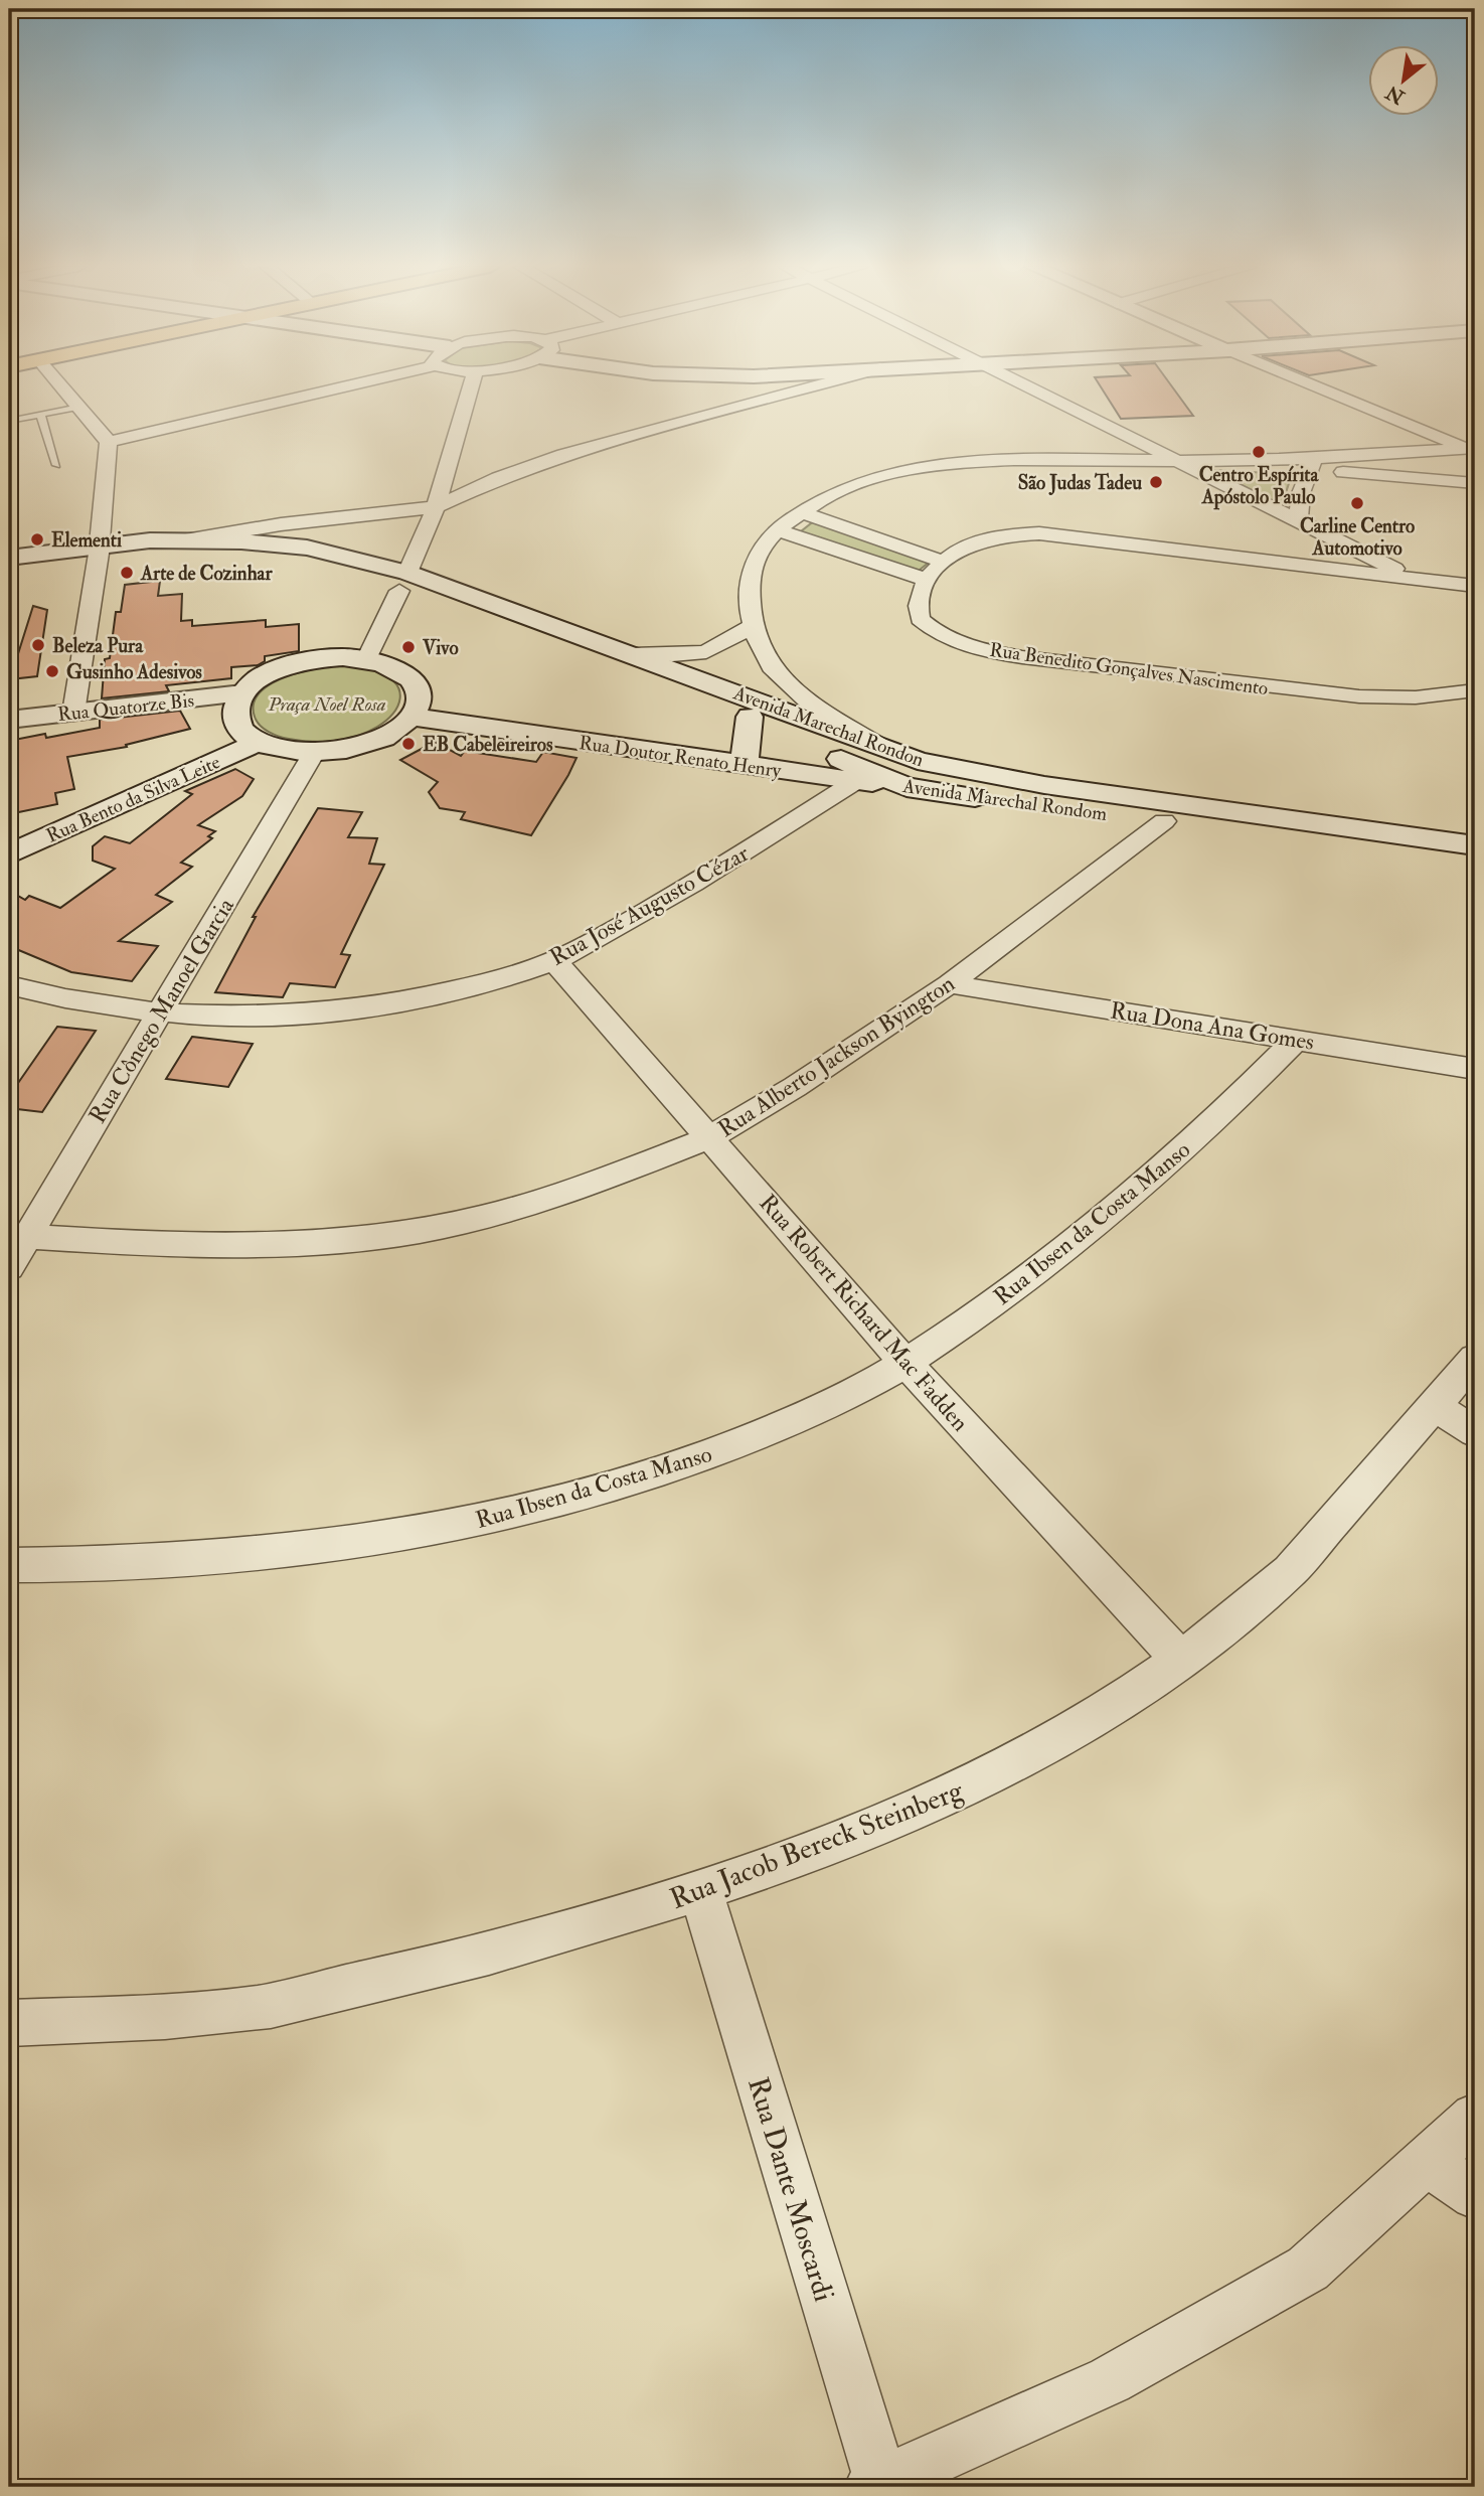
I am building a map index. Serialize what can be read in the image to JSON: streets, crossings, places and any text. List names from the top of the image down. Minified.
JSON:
{"streets":{"main road":["Rua Quatorze Bis","Avenida Marechal Rondon","Rua Doutor Renato Henry","Rua Bento da Silva Leite","Avenida Marechal Rondom"],"street":["Rua Benedito Gonçalves Nascimento","Rua José Augusto Cézar","Rua Cônego Manoel Garcia","Rua Dona Ana Gomes","Rua Alberto Jackson Byington","Rua Ibsen da Costa Manso","Rua Robert Richard Mac Fadden","Rua Jacob Bereck Steinberg","Rua Dante Moscardi"]},"crossings":[["Avenida Marechal Rondon","Avenida Marechal Rondom"],["Rua Doutor Renato Henry","Avenida Marechal Rondom"],["Rua Doutor Renato Henry","Rua José Augusto Cézar"],["Avenida Marechal Rondom","Rua Alberto Jackson Byington"],["Rua José Augusto Cézar","Rua Cônego Manoel Garcia"],["Rua José Augusto Cézar","Rua Robert Richard Mac Fadden"],["Rua Cônego Manoel Garcia","Rua Alberto Jackson Byington"],["Rua Dona Ana Gomes","Rua Alberto Jackson Byington"],["Rua Dona Ana Gomes","Rua Ibsen da Costa Manso"],["Rua Alberto Jackson Byington","Rua Robert Richard Mac Fadden"],["Rua Ibsen da Costa Manso","Rua Robert Richard Mac Fadden"],["Rua Robert Richard Mac Fadden","Rua Jacob Bereck Steinberg"],["Rua Jacob Bereck Steinberg","Rua Dante Moscardi"]],"parks":["Praça Noel Rosa"],"places":["Centro Espírita Apóstolo Paulo","São Judas Tadeu","Carline Centro Automotivo","Elementi","Arte de Cozinhar","Beleza Pura","Vivo","Gusinho Adesivos","EB Cabeleireiros"],"north":"bottom left"}
